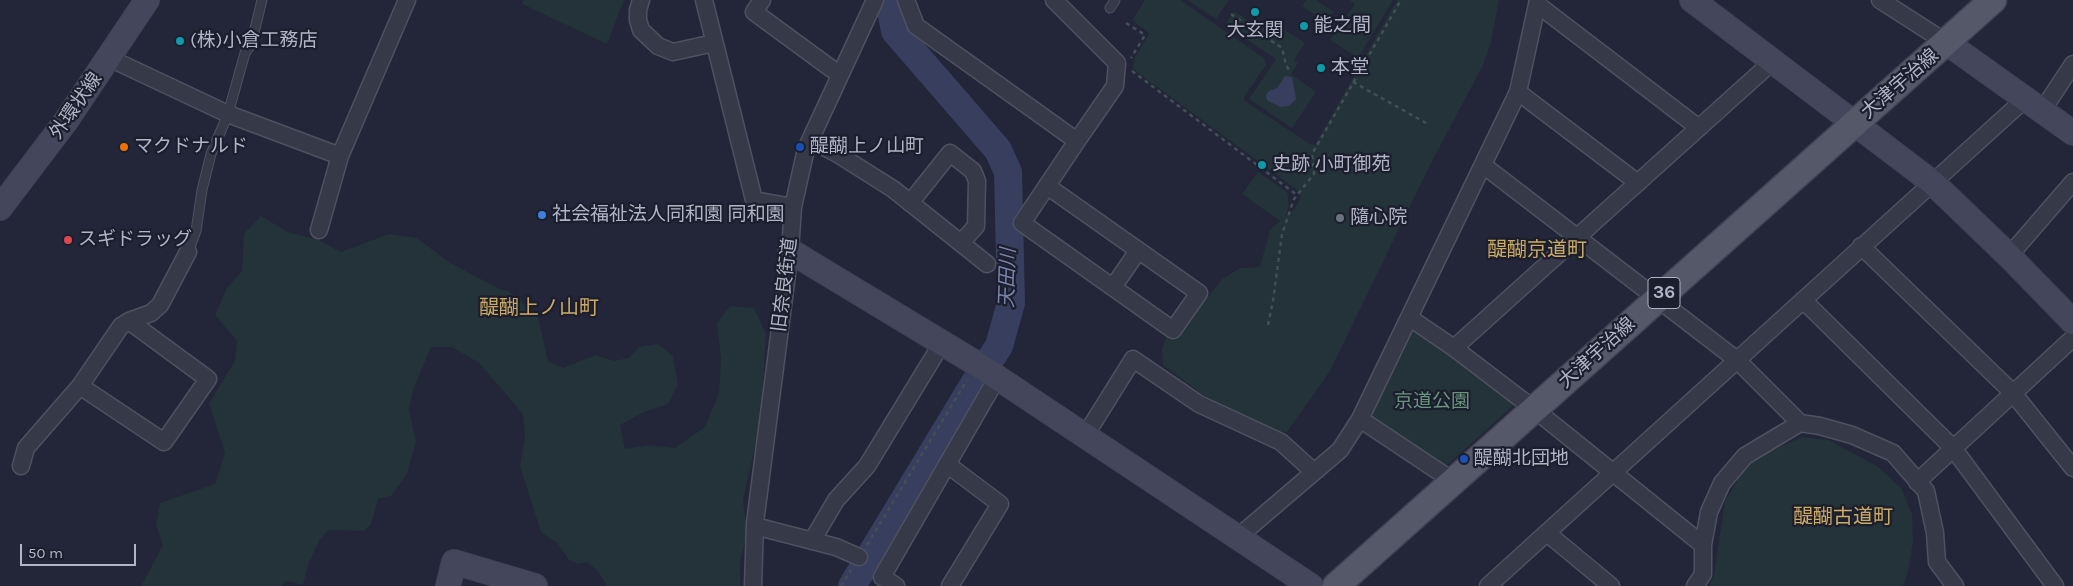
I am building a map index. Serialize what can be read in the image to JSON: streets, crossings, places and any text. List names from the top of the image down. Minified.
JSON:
{"streets":{"main road":["大津宇治線","36"],"street":["外環状線","旧奈良街道"]},"districts":["醍醐京道町","醍醐上ノ山町","醍醐古道町"],"water":["天田川"],"parks":["京道公園"],"places":["大玄関","能之間","(株)小倉工務店","本堂","マクドナルド","醍醐上ノ山町","史跡 小町御苑","社会福祉法人同和園 同和園","隨心院","スギドラッグ","醍醐北団地"],"scale_bar":"50 m"}
